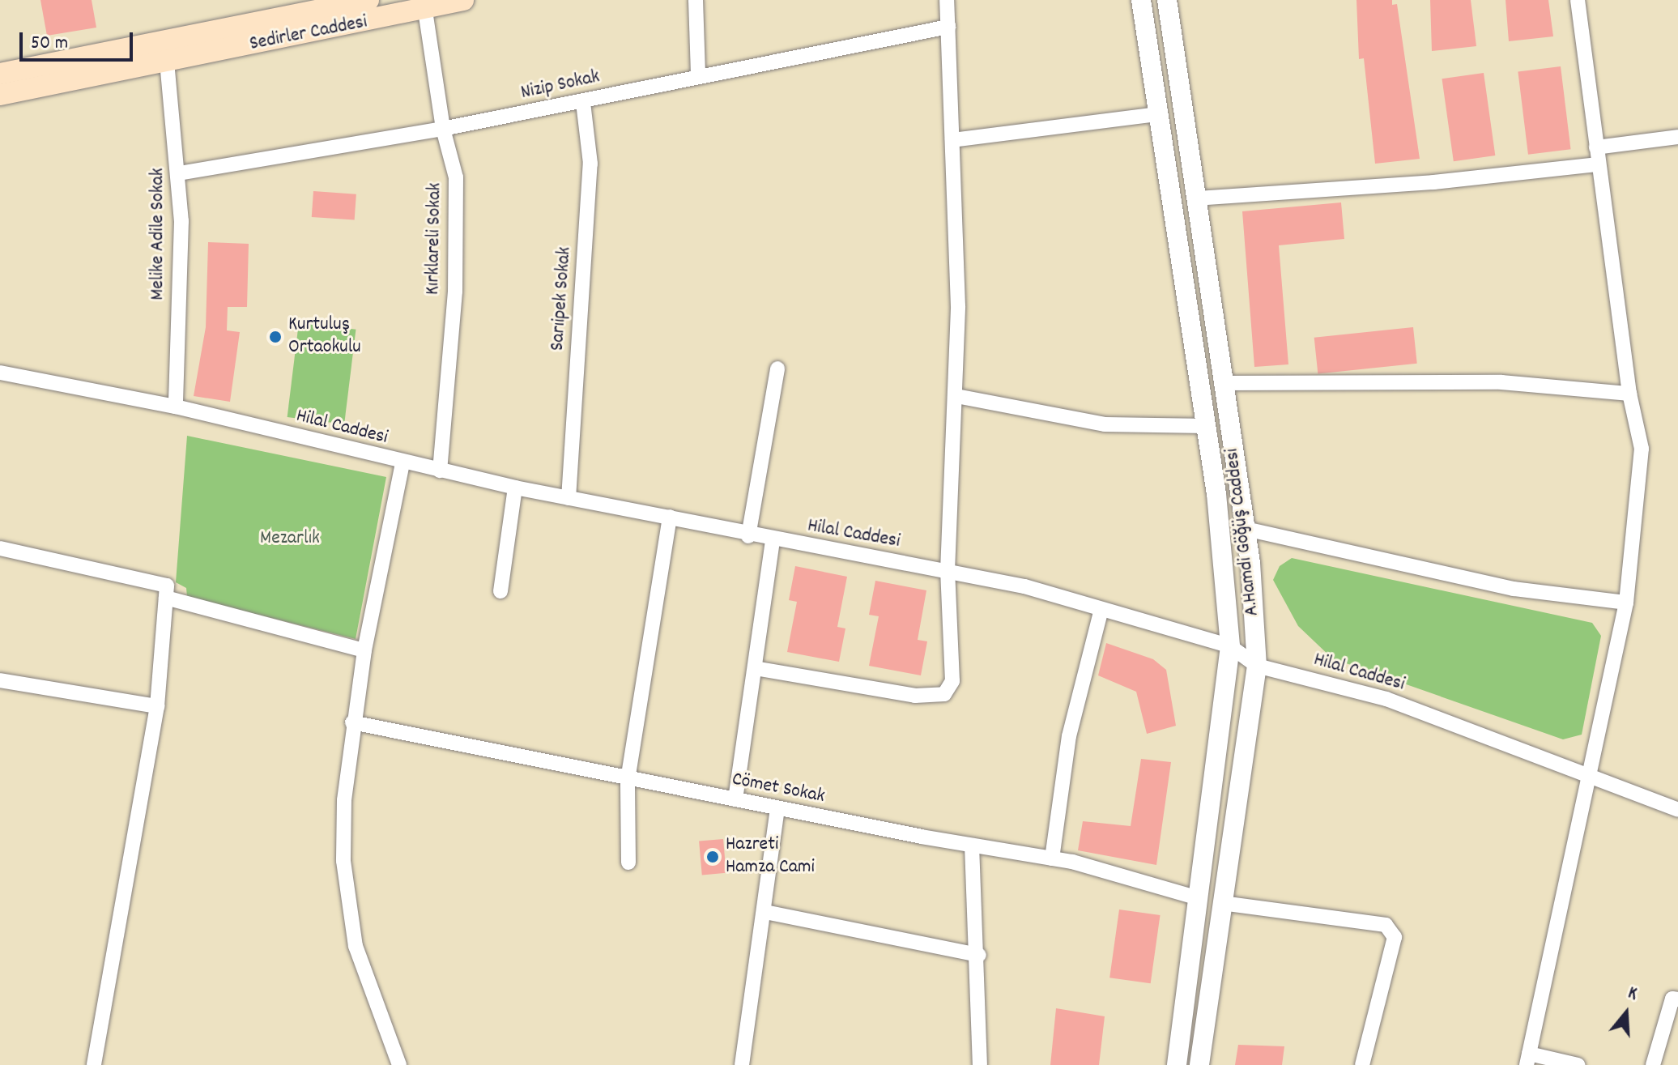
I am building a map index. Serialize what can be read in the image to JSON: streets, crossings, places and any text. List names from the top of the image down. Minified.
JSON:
{"streets":{"main road":["Sedirler Caddesi"],"street":["Nizip Sokak","Melike Adile Sokak","Kırklareli Sokak","Sarıipek Sokak","Hilal Caddesi","A.Hamdi Göğüş Caddesi","Cömet Sokak"]},"crossings":[["Sedirler Caddesi","Melike Adile Sokak"],["Sedirler Caddesi","Kırklareli Sokak"],["Nizip Sokak","Melike Adile Sokak"],["Nizip Sokak","Kırklareli Sokak"],["Nizip Sokak","Sarıipek Sokak"],["Melike Adile Sokak","Hilal Caddesi"],["Kırklareli Sokak","Hilal Caddesi"],["Sarıipek Sokak","Hilal Caddesi"],["Hilal Caddesi","A.Hamdi Göğüş Caddesi"],["A.Hamdi Göğüş Caddesi","Cömet Sokak"]],"parks":["Mezarlık"],"places":["Kurtuluş Ortaokulu","Hazreti Hamza Cami"],"scale_bar":"50 m","north":"top"}
